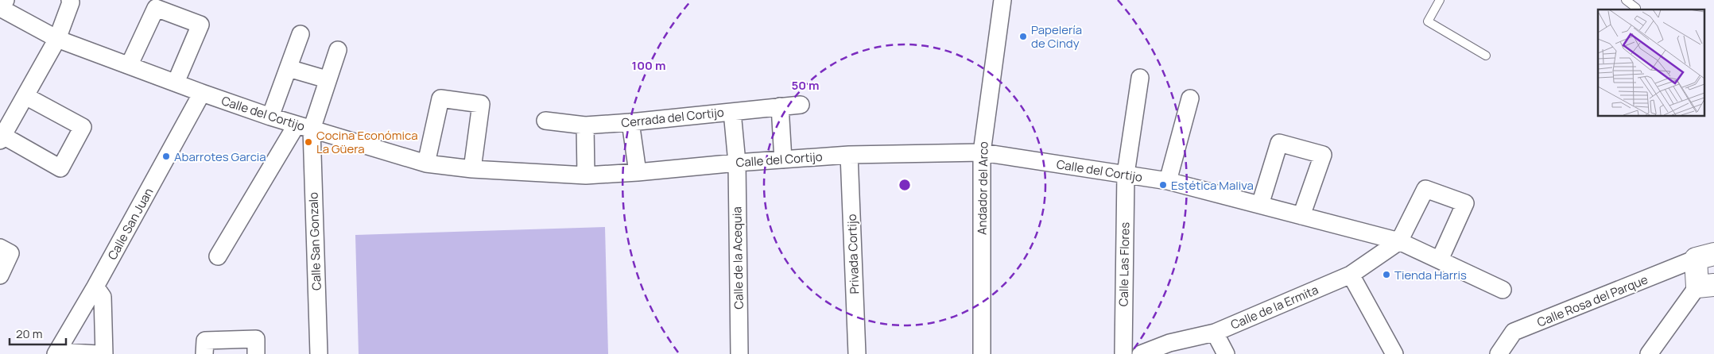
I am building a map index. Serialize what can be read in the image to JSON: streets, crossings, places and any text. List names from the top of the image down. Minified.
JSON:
{"streets":{"street":["Calle del Cortijo","Cerrada del Cortijo","Andador del Arco","Calle San Juan","Calle San Gonzalo","Privada Cortijo","Calle de la Acequia","Calle Las Flores","Calle Rosa del Parque","Calle de la Ermita"]},"crossings":[["Calle del Cortijo","Andador del Arco"],["Calle del Cortijo","Calle San Juan"],["Calle del Cortijo","Calle San Gonzalo"],["Calle del Cortijo","Privada Cortijo"],["Calle del Cortijo","Calle de la Acequia"],["Calle del Cortijo","Calle Las Flores"],["Calle del Cortijo","Calle de la Ermita"],["Cerrada del Cortijo","Calle de la Acequia"]],"places":["Papelería de Cindy","Cocina Económica La Güera","Abarrotes Garcia","Estética Maliva","Tienda Harris"],"scale_bar":"20 m","rings":["100 m","50 m"]}
